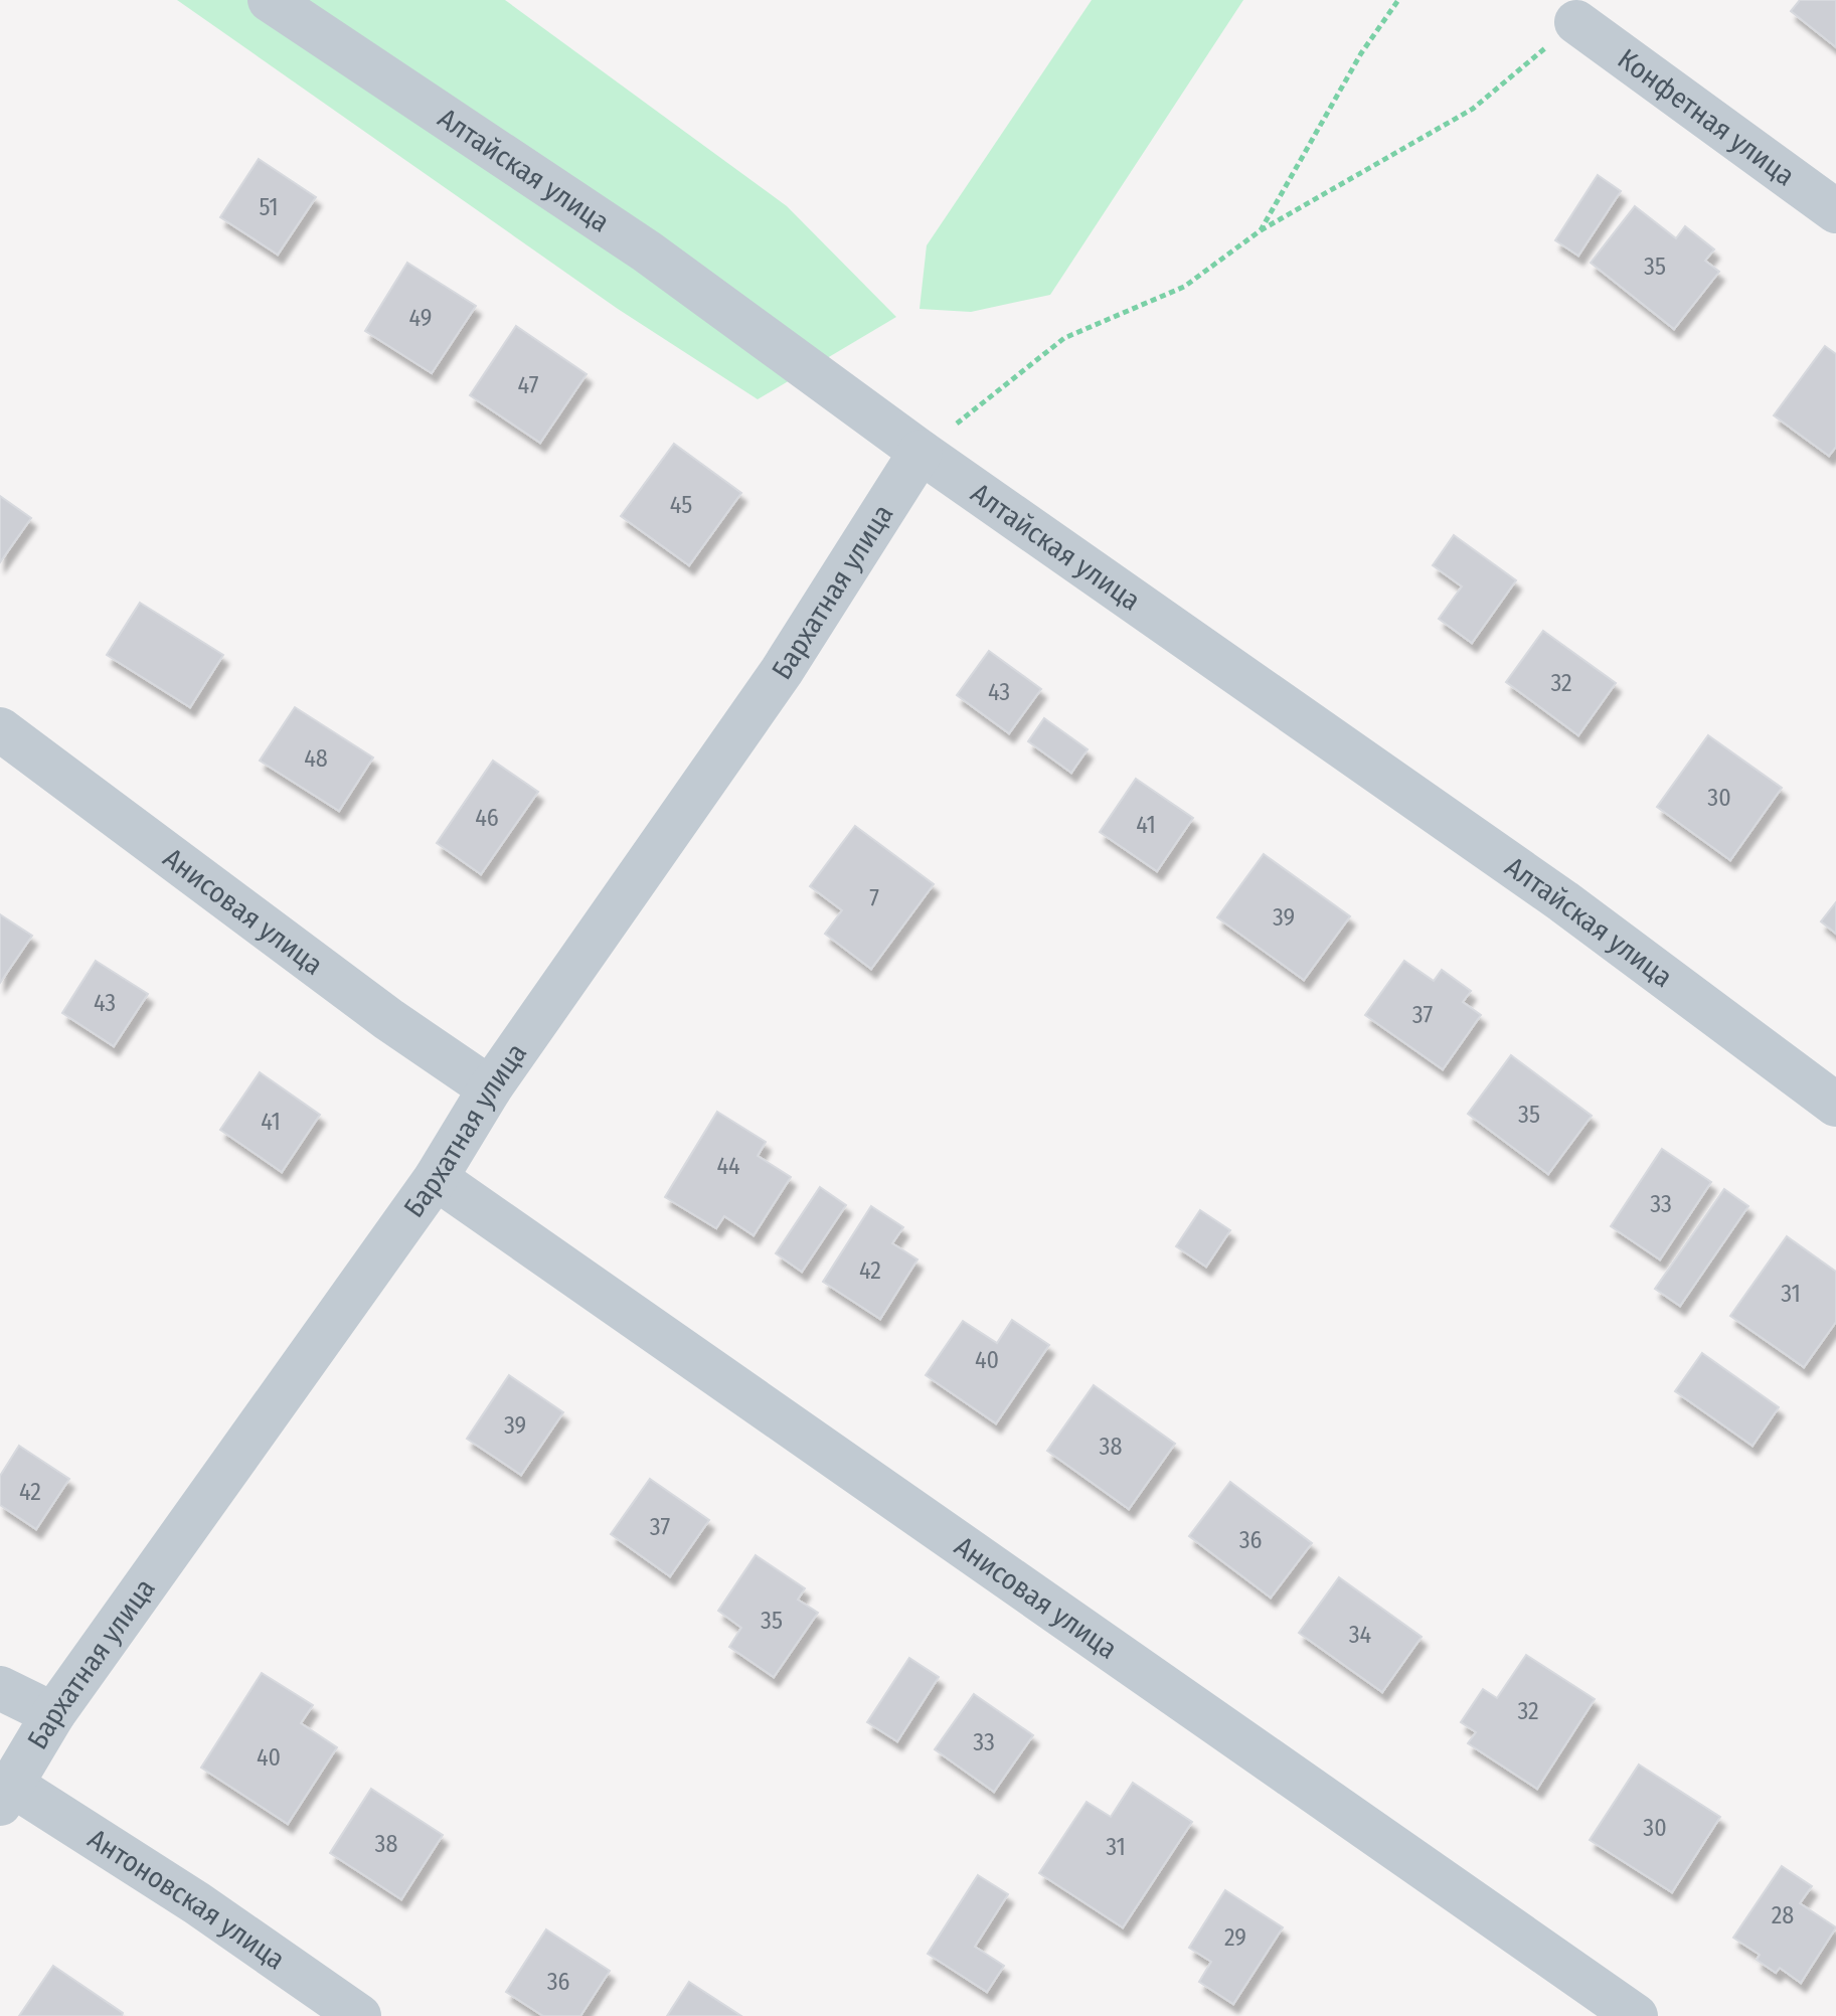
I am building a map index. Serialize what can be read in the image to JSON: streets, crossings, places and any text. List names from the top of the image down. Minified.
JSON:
{"streets":{"street":["Конфетная улица","Алтайская улица","Бархатная улица","Анисовая улица","Антоновская улица"]},"crossings":[["Алтайская улица","Бархатная улица"],["Бархатная улица","Анисовая улица"],["Бархатная улица","Антоновская улица"]],"house_numbers":["51","35","49","47","45","32","43","48","30","46","41","7","39","43","37","35","41","44","33","42","31","40","39","38","42","37","36","35","34","32","33","40","30","38","31","28","29","36"]}
